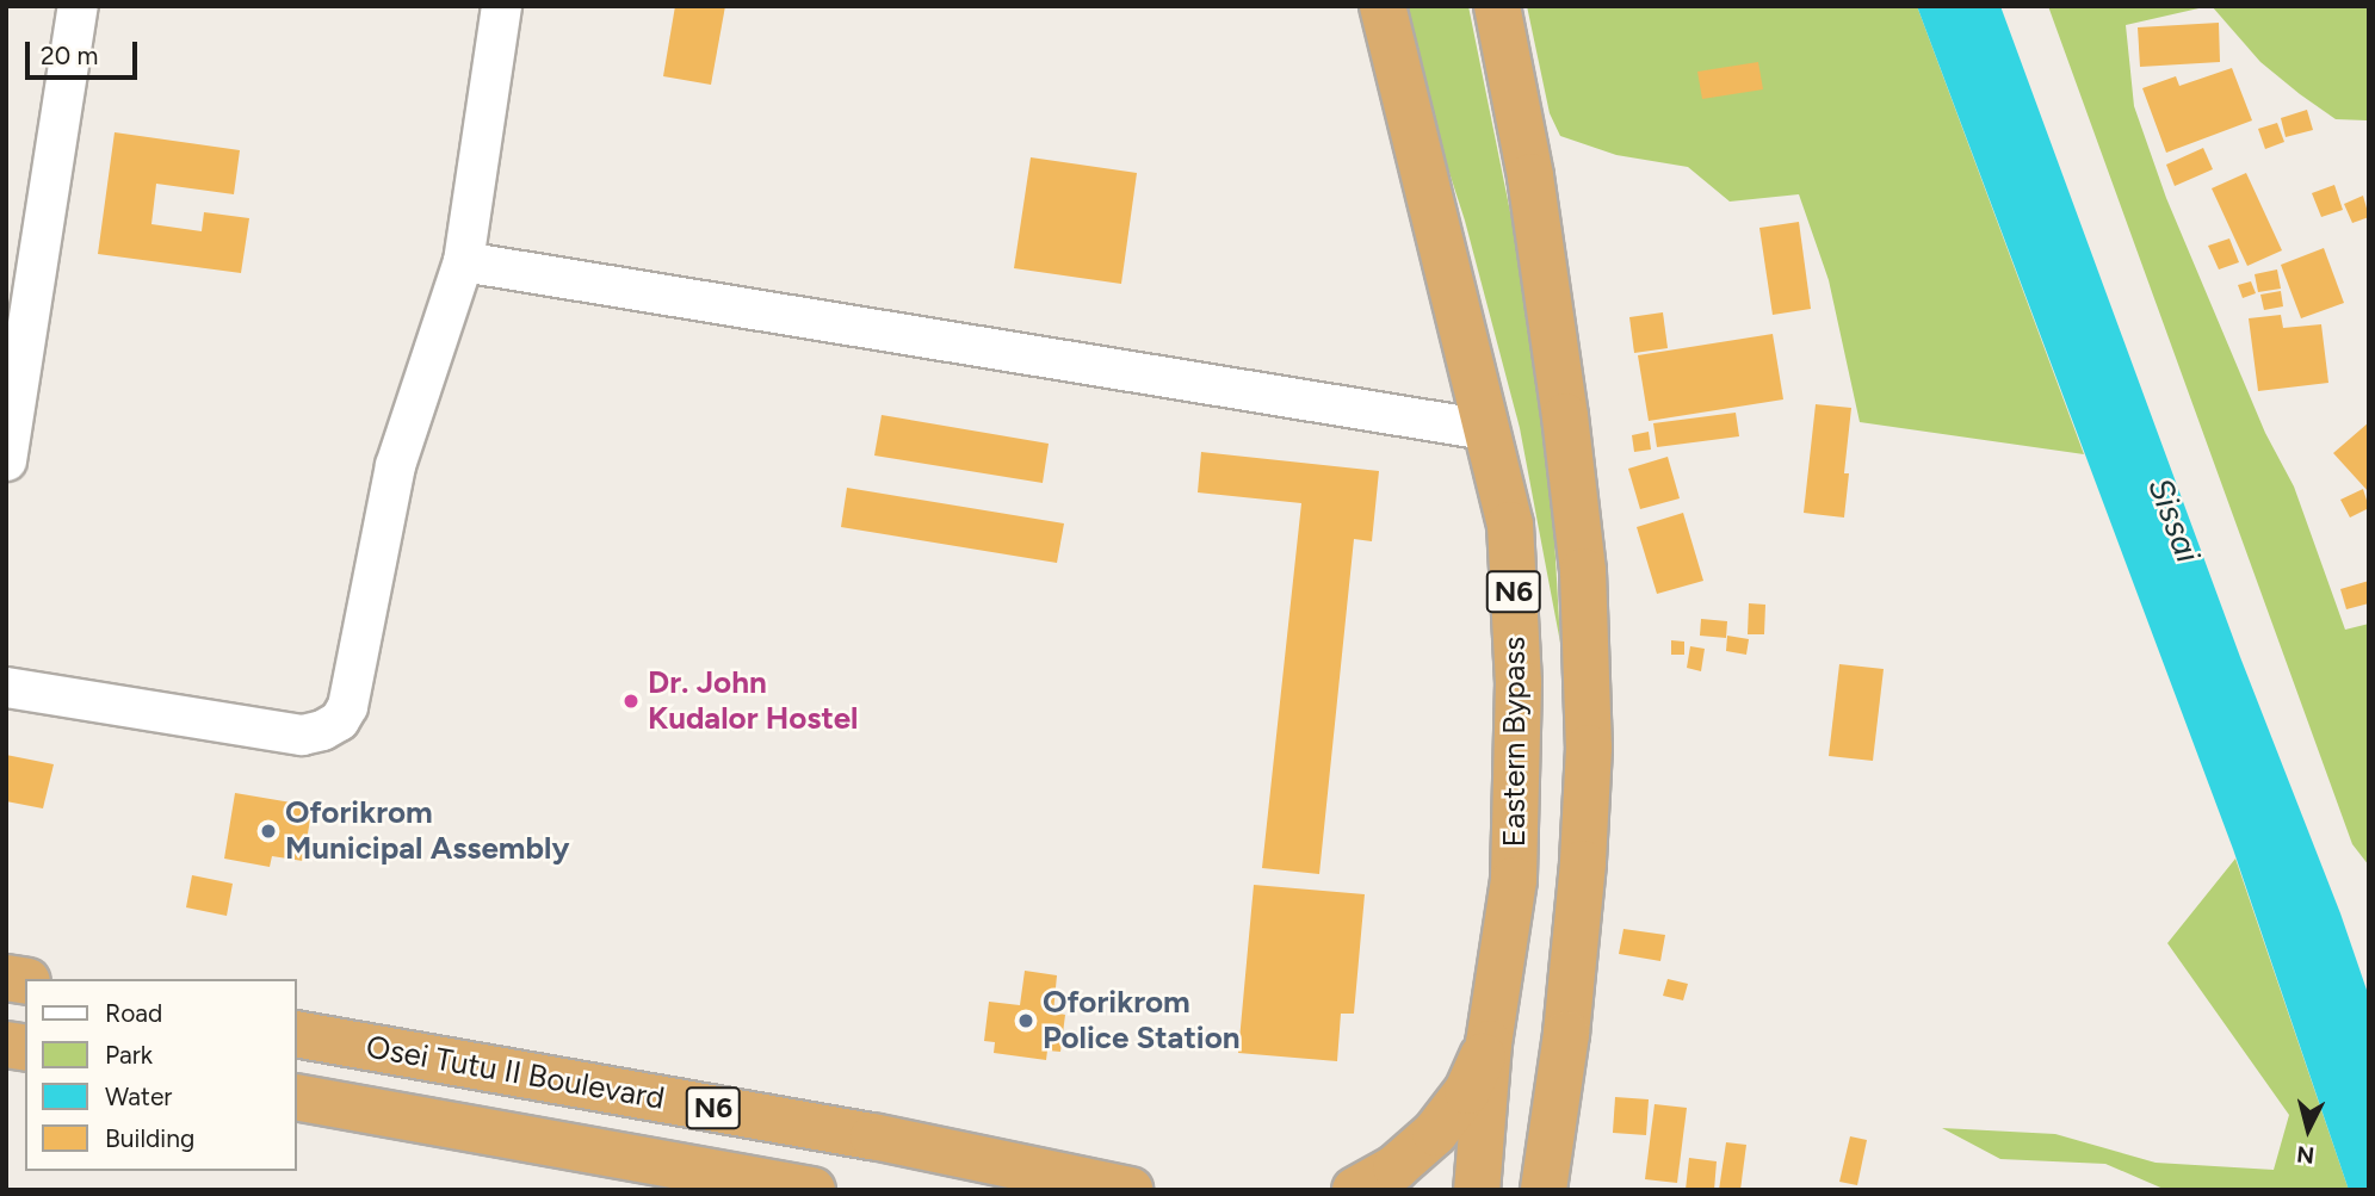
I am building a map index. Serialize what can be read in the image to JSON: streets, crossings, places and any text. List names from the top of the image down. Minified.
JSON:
{"streets":{"highway":["N6","Eastern Bypass","Osei Tutu II Boulevard"]},"water":["Sissai"],"places":["Dr. John Kudalor Hostel","Oforikrom Municipal Assembly","Oforikrom Police Station"],"legend":["Road","Park","Water","Building"],"scale_bar":"20 m","north":"bottom"}
